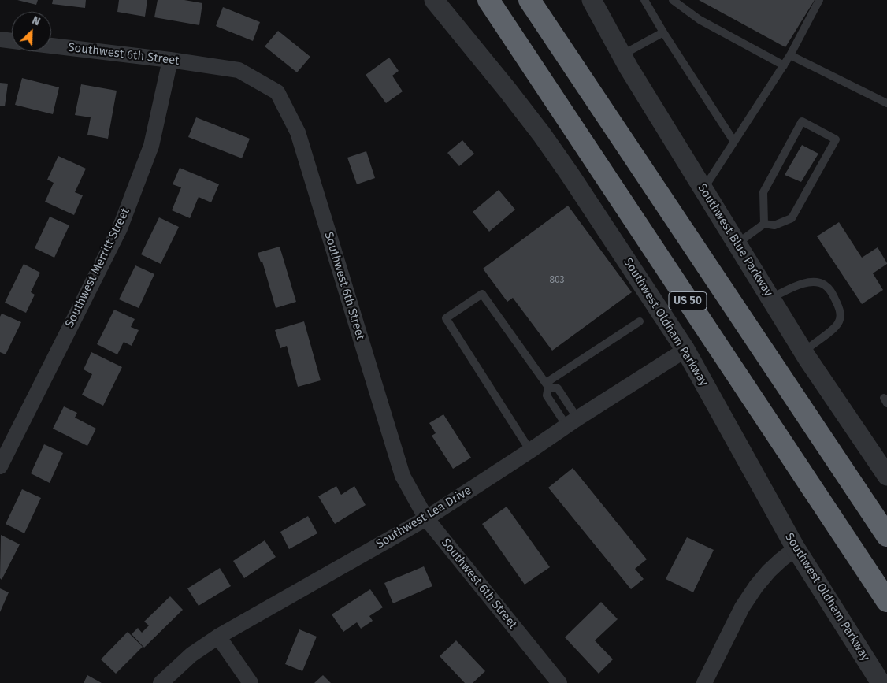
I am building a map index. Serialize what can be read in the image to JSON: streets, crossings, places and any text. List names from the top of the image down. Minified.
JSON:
{"streets":{"highway":["US 50"],"street":["Southwest 6th Street","Southwest Blue Parkway","Southwest Merritt Street","Southwest Oldham Parkway","Southwest Lea Drive"]},"crossings":[["Southwest 6th Street","Southwest Merritt Street"],["Southwest 6th Street","Southwest Lea Drive"],["Southwest Oldham Parkway","Southwest Lea Drive"]],"house_numbers":["803"],"north":"top right"}
